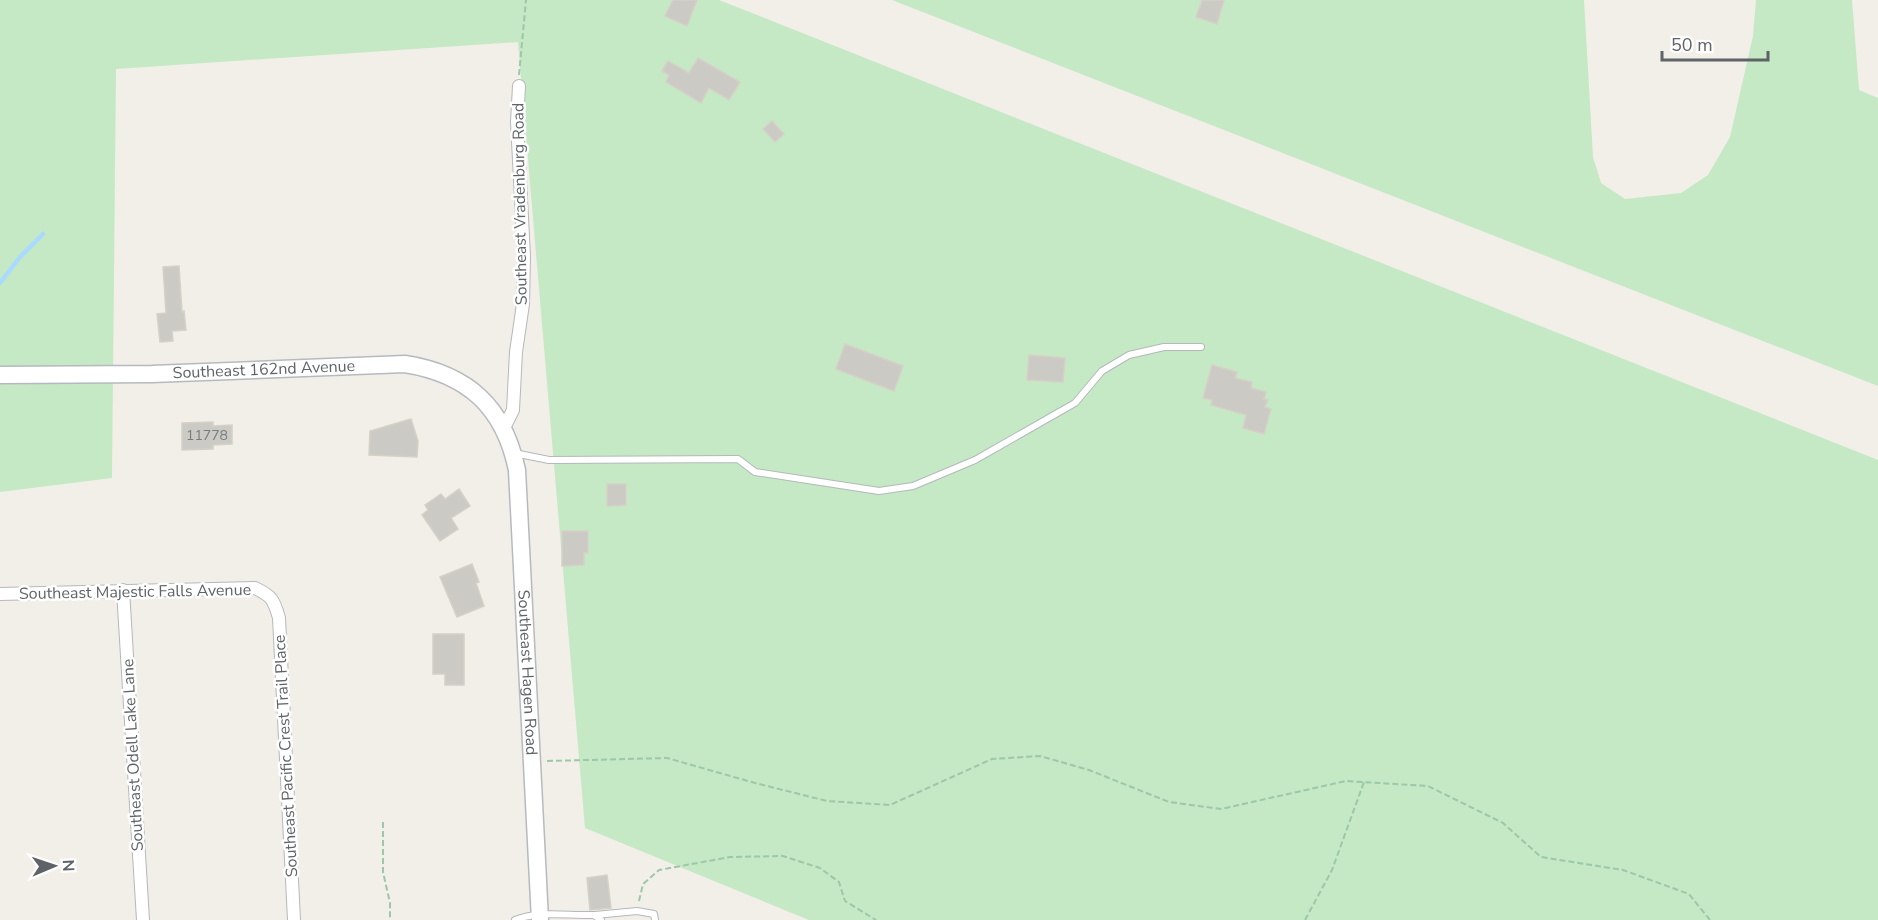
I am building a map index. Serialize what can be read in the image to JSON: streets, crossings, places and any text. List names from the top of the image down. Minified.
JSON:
{"streets":{"street":["Southeast Vradenburg Road","Southeast 162nd Avenue","Southeast Majestic Falls Avenue","Southeast Hagen Road","Southeast Odell Lake Lane","Southeast Pacific Crest Trail Place"]},"crossings":[["Southeast Vradenburg Road","Southeast 162nd Avenue"],["Southeast Vradenburg Road","Southeast Hagen Road"],["Southeast 162nd Avenue","Southeast Hagen Road"],["Southeast Majestic Falls Avenue","Southeast Odell Lake Lane"],["Southeast Majestic Falls Avenue","Southeast Pacific Crest Trail Place"]],"house_numbers":["11778"],"scale_bar":"50 m","north":"right"}
